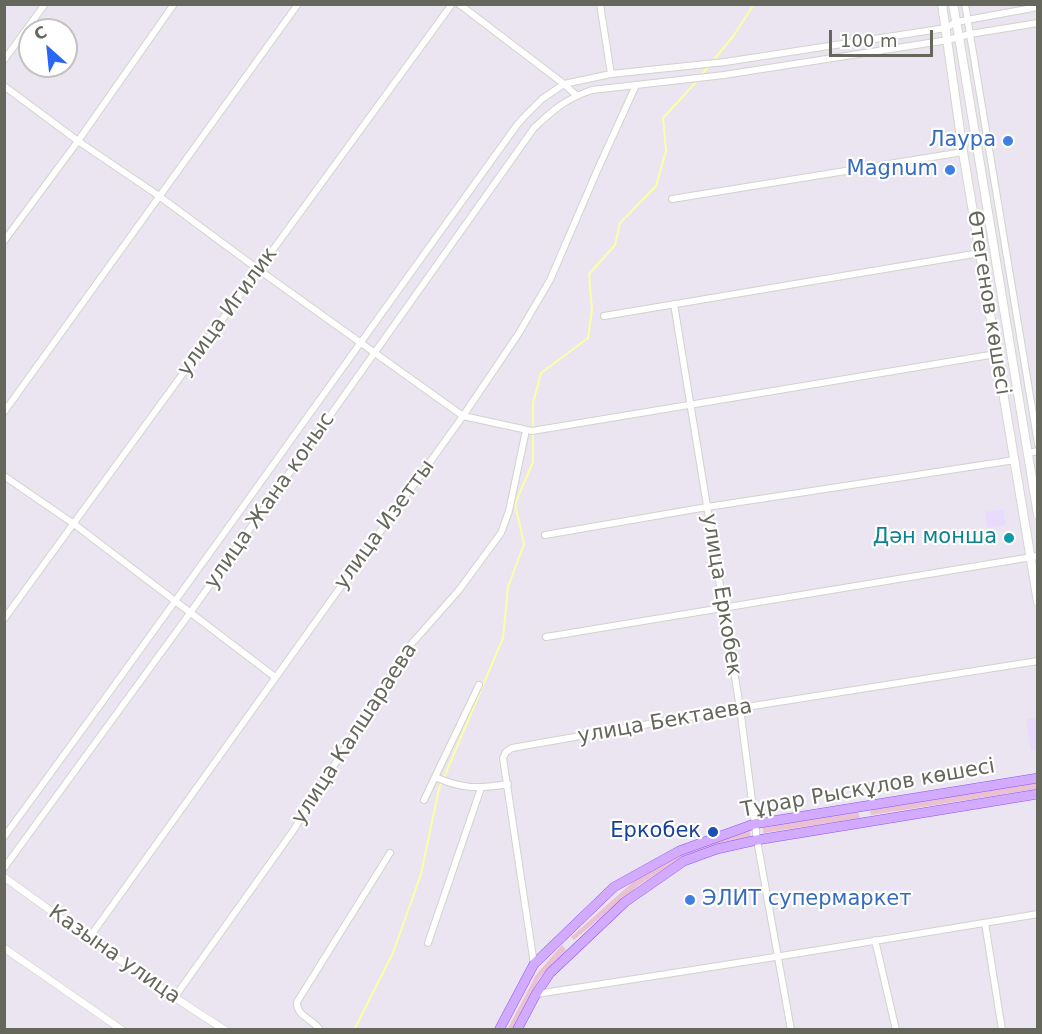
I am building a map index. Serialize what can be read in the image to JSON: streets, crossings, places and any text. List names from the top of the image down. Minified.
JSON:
{"streets":{"main road":["Өтегенов көшесі","Тұрар Рыскұлов көшесі"],"street":["улица Игилик","улица Жана коныс","улица Изетты","улица Еркобек","улица Бектаева","улица Калшараева","Казына улица"]},"crossings":[["Өтегенов көшесі","улица Жана коныс"],["улица Жана коныс","улица Изетты"],["улица Изетты","Казына улица"],["улица Еркобек","улица Бектаева"],["улица Еркобек","Тұрар Рыскұлов көшесі"],["улица Бектаева","Тұрар Рыскұлов көшесі"],["улица Калшараева","Казына улица"]],"places":["Лаура","Magnum","Дән монша","Еркобек","ЭЛИТ супермаркет"],"scale_bar":"100 m","north":"top left"}
